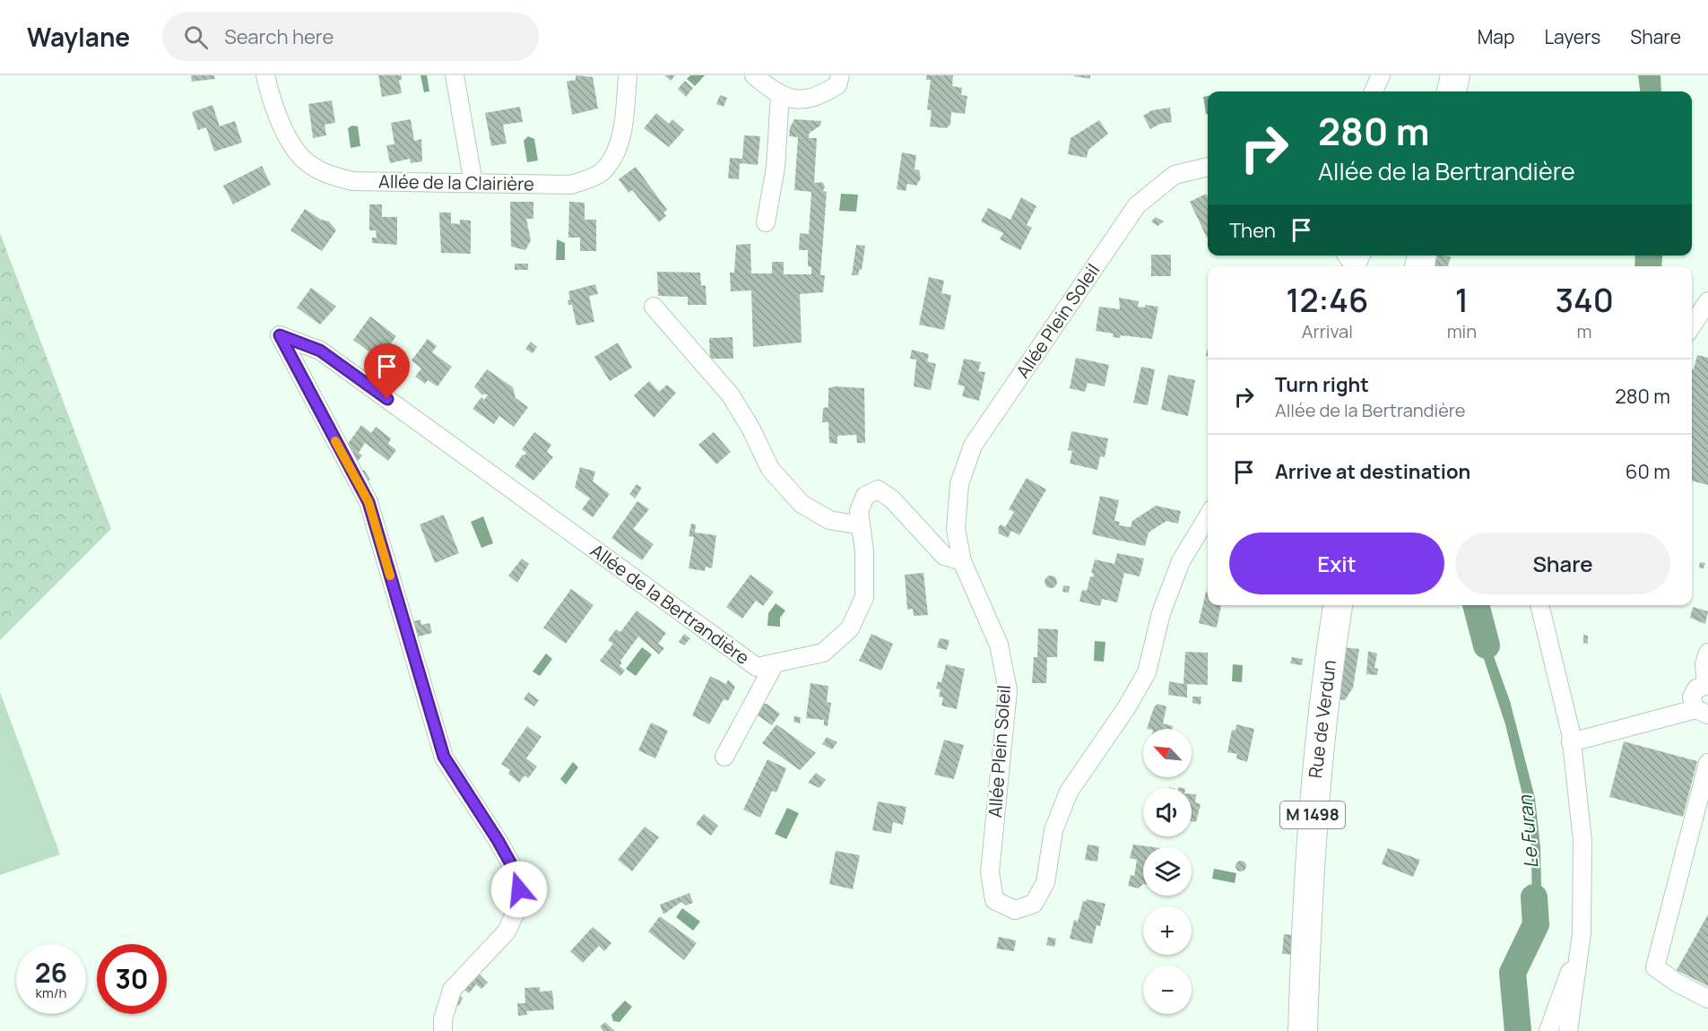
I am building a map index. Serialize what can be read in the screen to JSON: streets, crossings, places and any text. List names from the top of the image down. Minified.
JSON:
{"streets":{"main road":["Rue de Verdun","M 1498"],"street":["Allée de la Clairière","Allée Plein Soleil","Allée de la Bertrandière"]},"crossings":[["Allée Plein Soleil","Allée de la Bertrandière"]],"water":["Le Furan"],"north":"top left","page":{"header":"Waylane","search":"Search here","nav":["Map","Layers","Share"],"turn":["280 m","Allée de la Bertrandière"],"then":"Then","eta":["12:46","Arrival","1","min","340","m"],"list":[{"name":"Turn right","note":"Allée de la Bertrandière","value":"280 m"},{"name":"Arrive at destination","value":"60 m"}],"buttons":["Exit","Share"],"map_buttons":["+","−"],"speed":"26 km/h","limit":"30"}}
